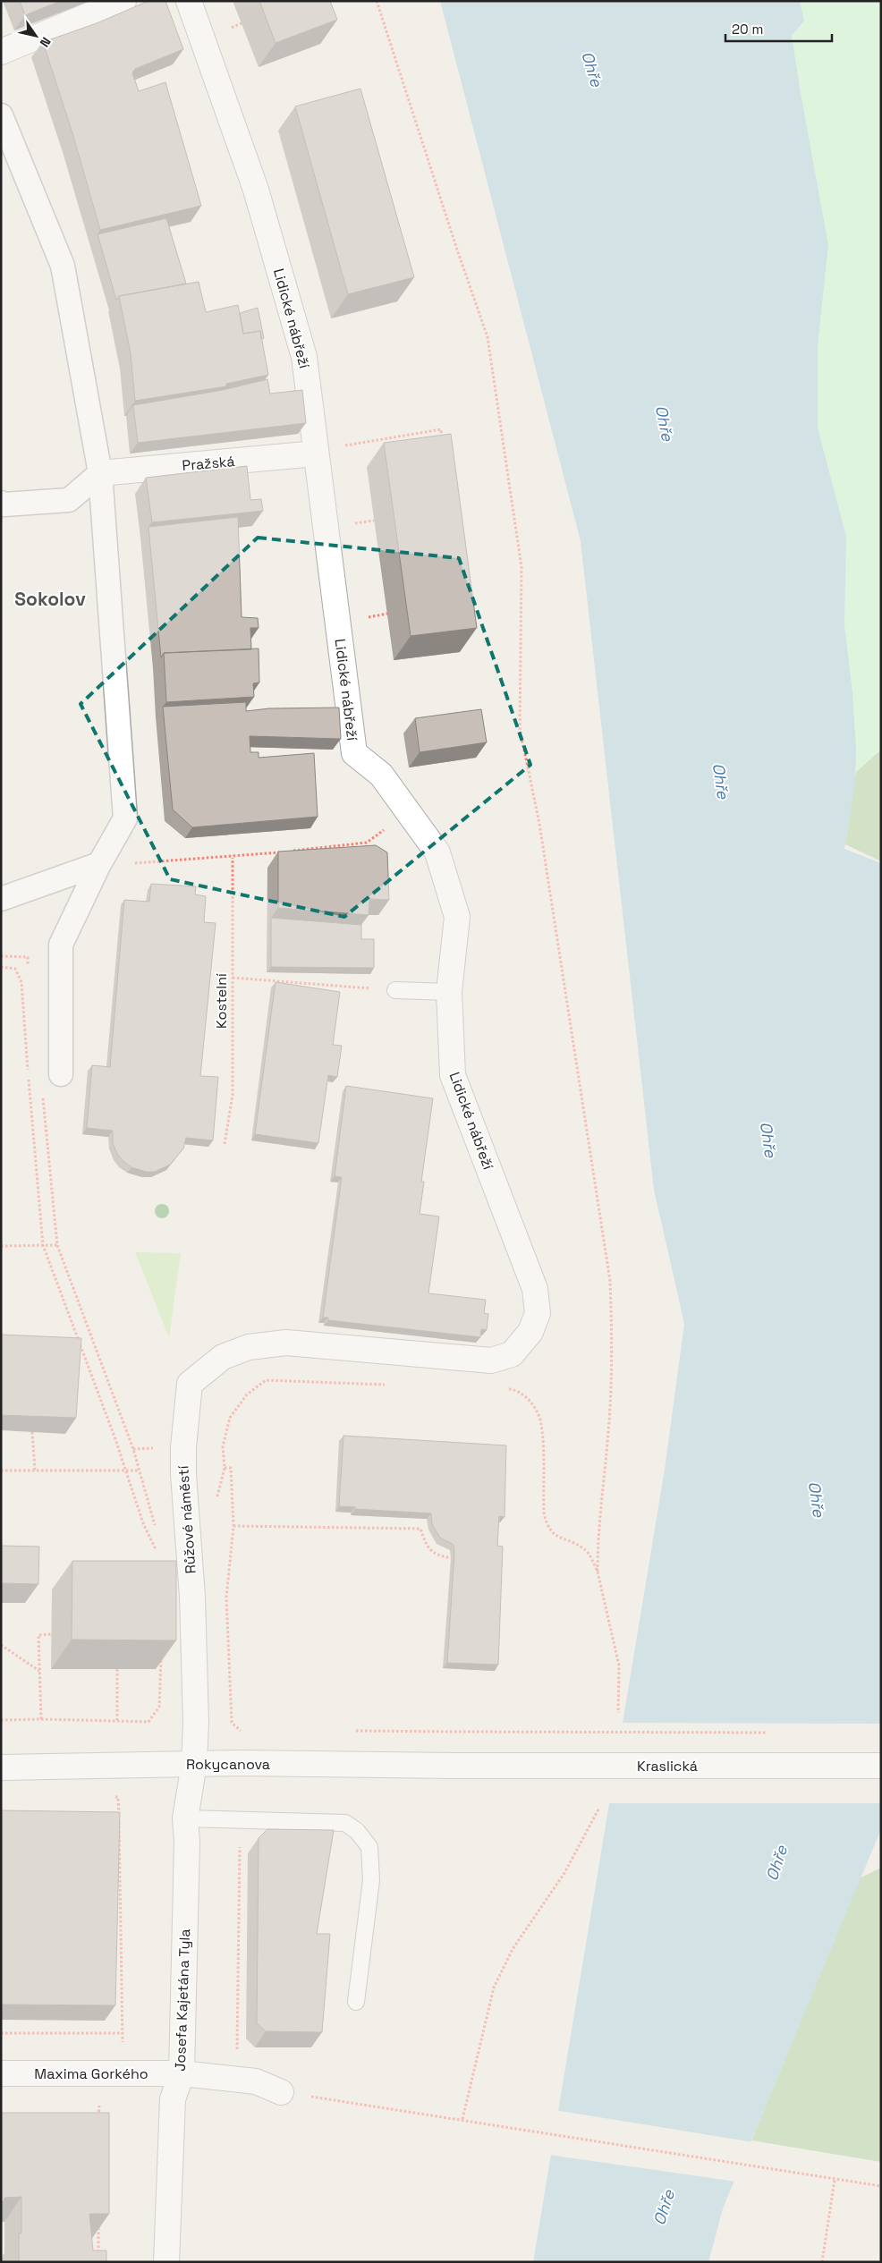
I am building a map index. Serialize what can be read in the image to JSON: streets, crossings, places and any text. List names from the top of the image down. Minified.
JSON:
{"streets":{"street":["Lidické nábřeží","Pražská","Růžové náměstí","Rokycanova","Kraslická","Josefa Kajetána Tyla","Maxima Gorkého"],"path":["Kostelní"]},"crossings":[["Lidické nábřeží","Pražská"],["Lidické nábřeží","Růžové náměstí"],["Růžové náměstí","Rokycanova"],["Růžové náměstí","Josefa Kajetána Tyla"],["Rokycanova","Kraslická"],["Rokycanova","Josefa Kajetána Tyla"],["Josefa Kajetána Tyla","Maxima Gorkého"]],"districts":["Sokolov"],"water":["Ohře"],"scale_bar":"20 m","north":"bottom right"}
